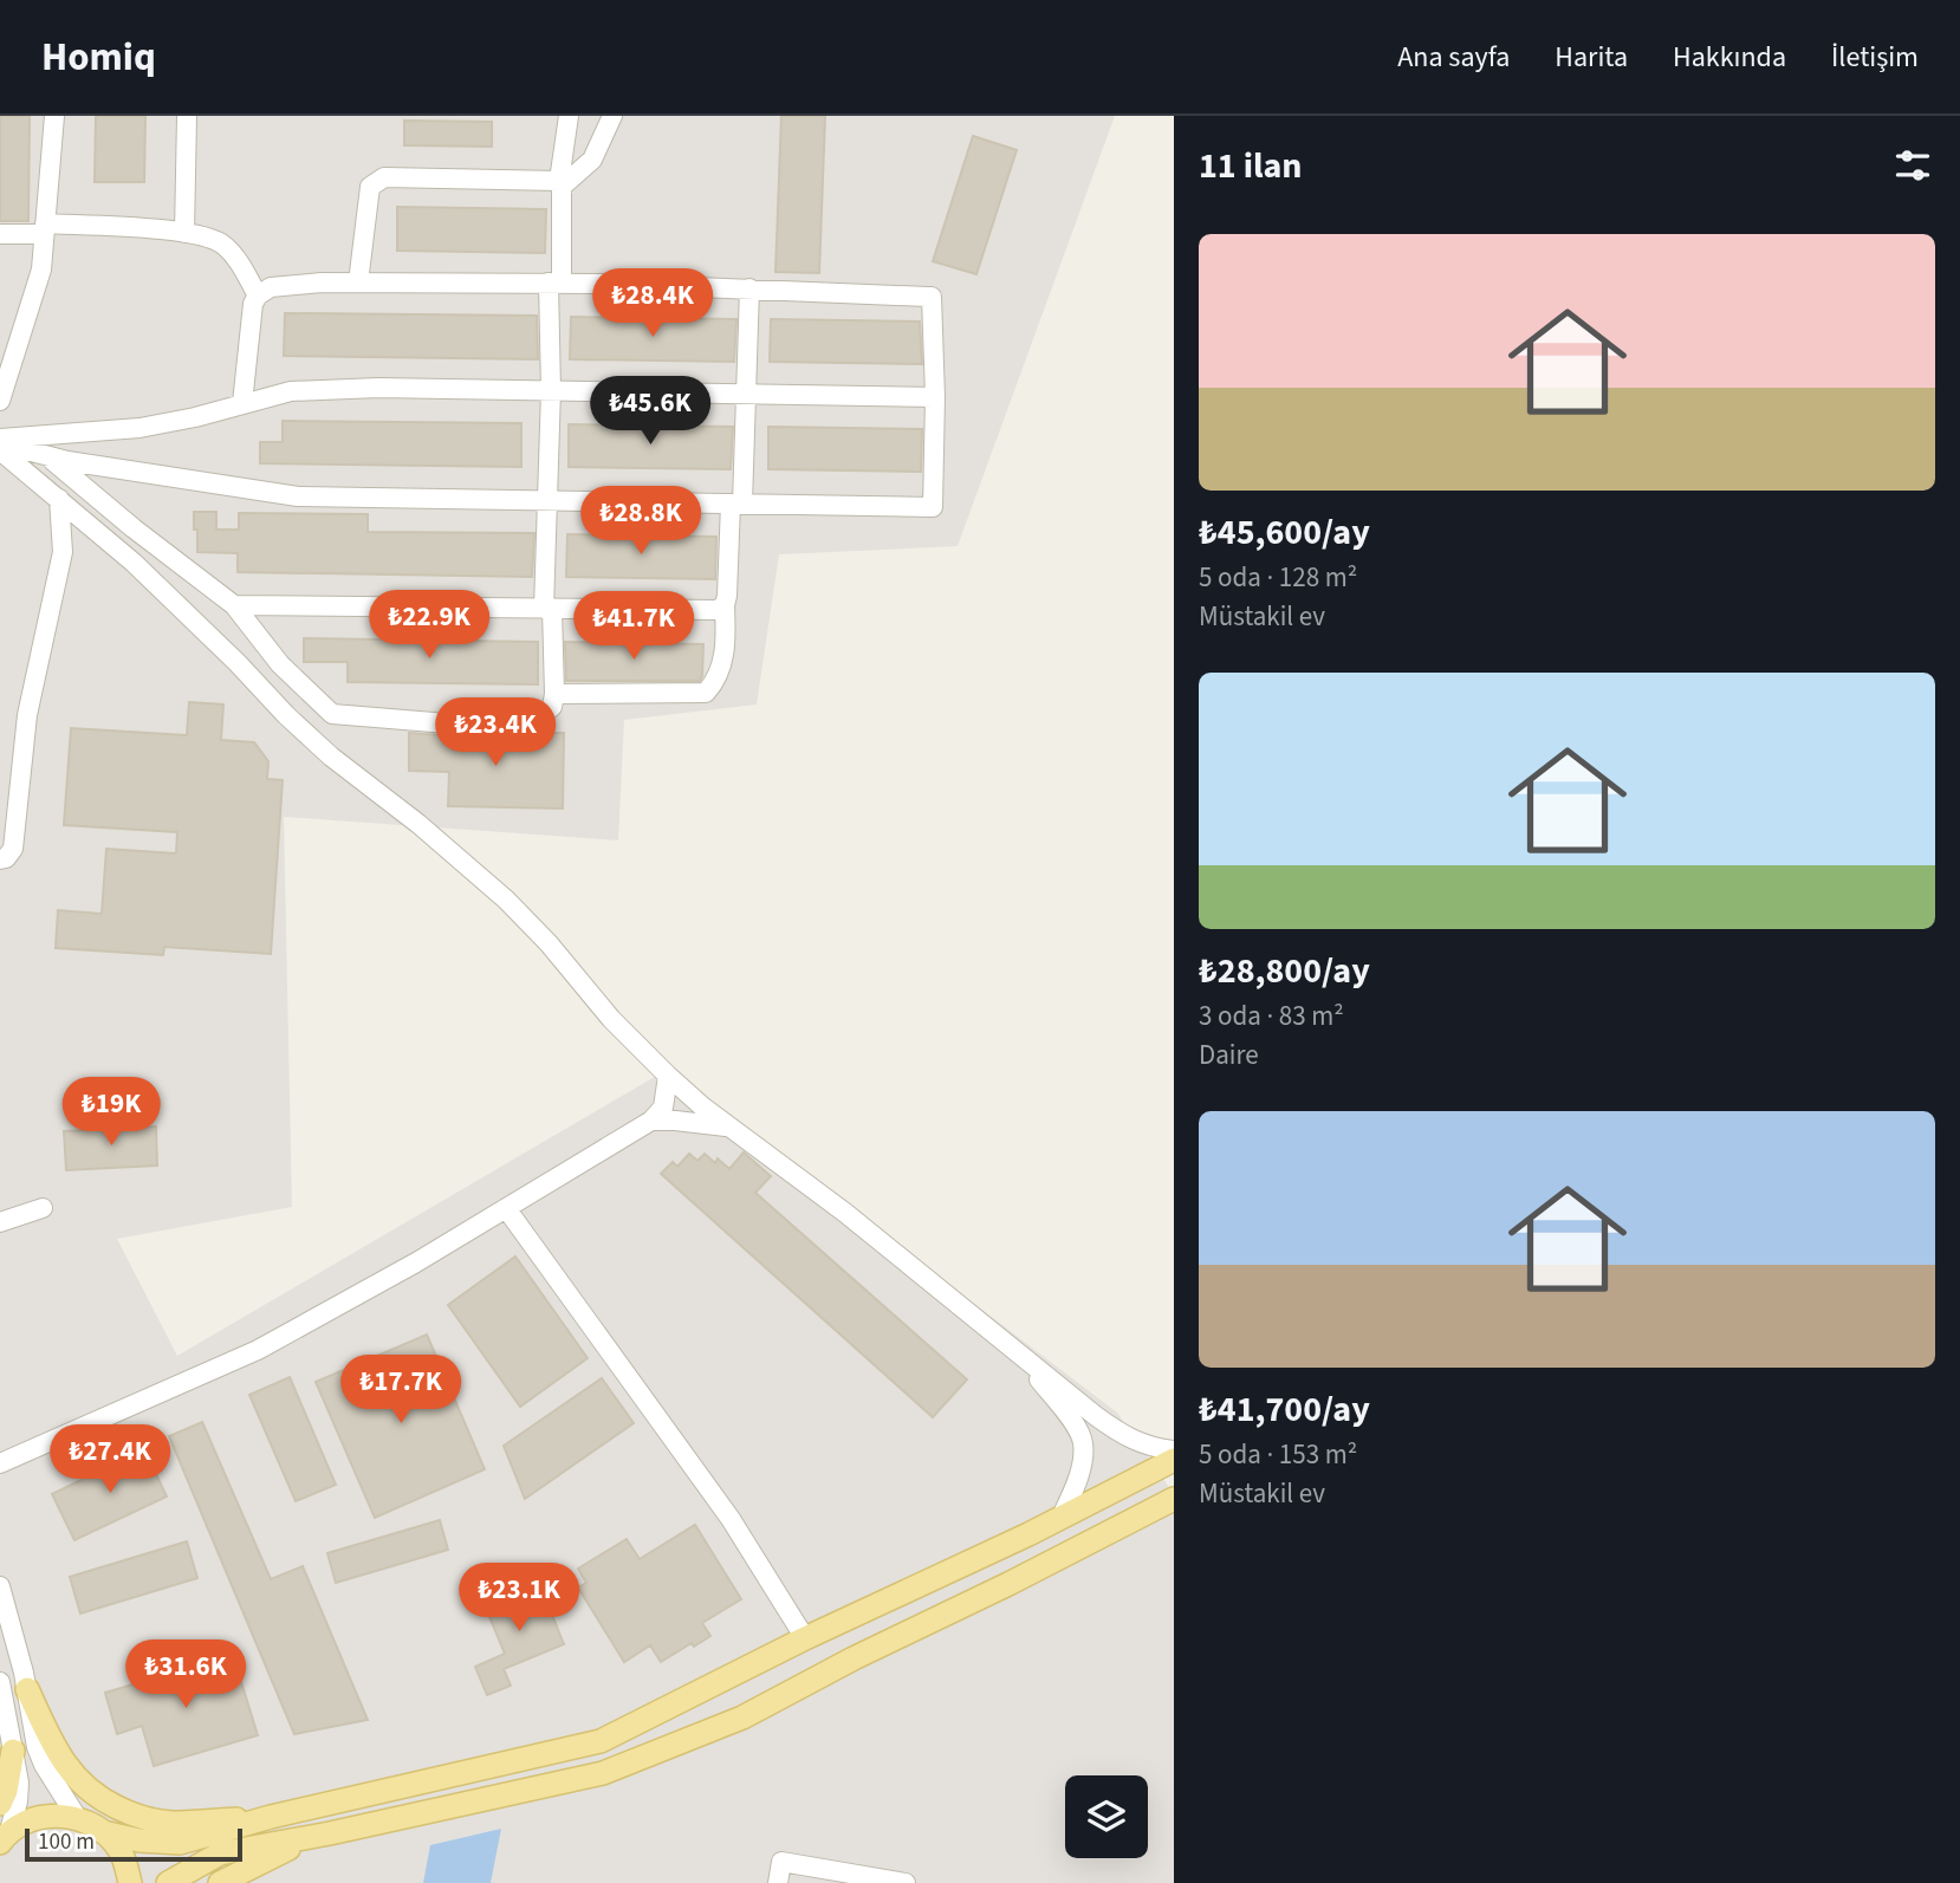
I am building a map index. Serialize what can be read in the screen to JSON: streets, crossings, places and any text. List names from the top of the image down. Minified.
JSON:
{"scale_bar":"100 m","page":{"header":"Homiq","nav":["Ana sayfa","Harita","Hakkında","İletişim"],"heading":"11 ilan","list":[{"name":"₺45,600/ay","note":"5 oda · 128 m² · Müstakil ev"},{"name":"₺28,800/ay","note":"3 oda · 83 m² · Daire"},{"name":"₺41,700/ay","note":"5 oda · 153 m² · Müstakil ev"}],"price":["₺28.4K","₺45.6K","₺28.8K","₺22.9K","₺41.7K","₺23.4K","₺19K","₺17.7K","₺27.4K","₺23.1K","₺31.6K"],"scale":"100 m"}}
